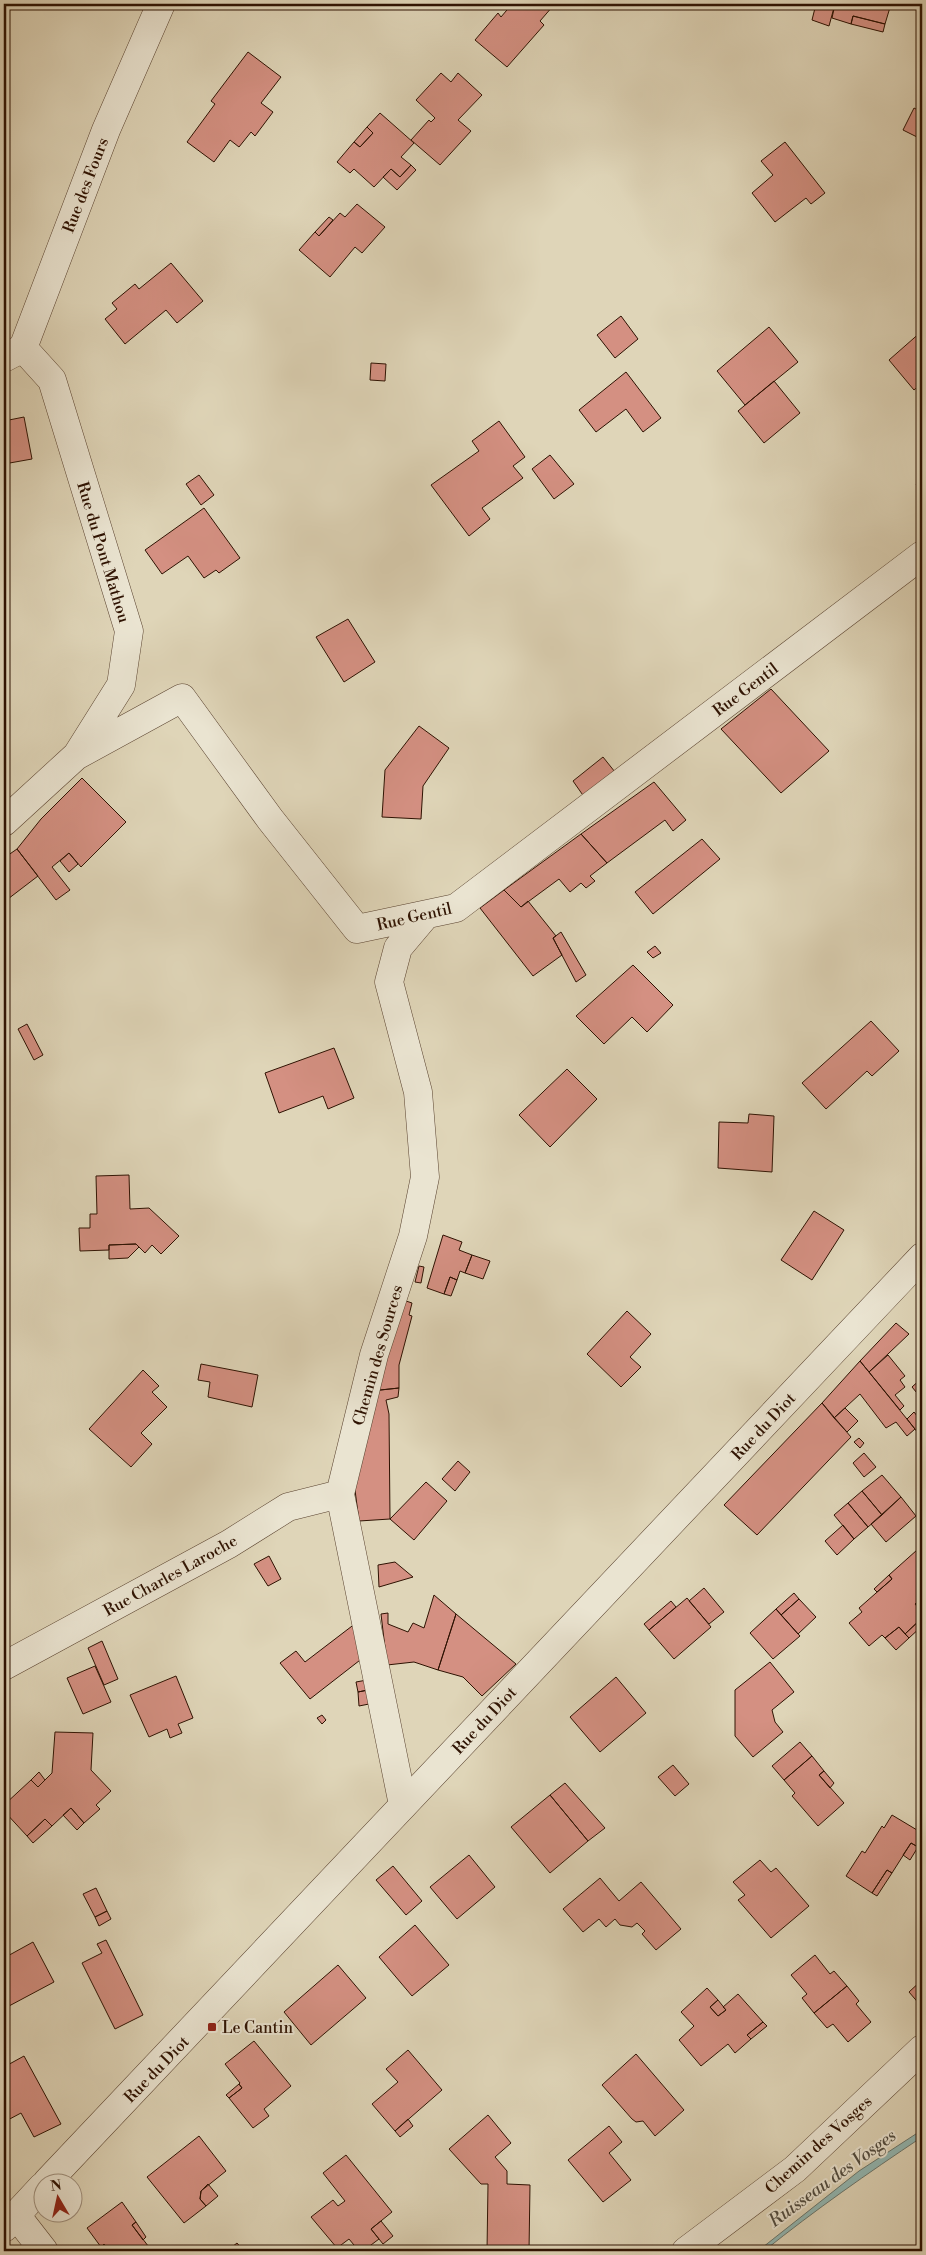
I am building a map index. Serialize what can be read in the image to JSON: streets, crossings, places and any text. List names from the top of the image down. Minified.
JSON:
{"streets":{"street":["Rue des Fours","Rue du Pont Mathou","Rue Gentil","Chemin des Sources","Rue du Diot","Rue Charles Laroche","Chemin des Vosges"]},"crossings":[["Rue des Fours","Rue du Pont Mathou"],["Rue du Pont Mathou","Rue Gentil"],["Rue Gentil","Chemin des Sources"],["Chemin des Sources","Rue du Diot"],["Chemin des Sources","Rue Charles Laroche"]],"water":["Ruisseau des Vosges"],"places":{"transit":["Le Cantin"]},"north":"top"}
